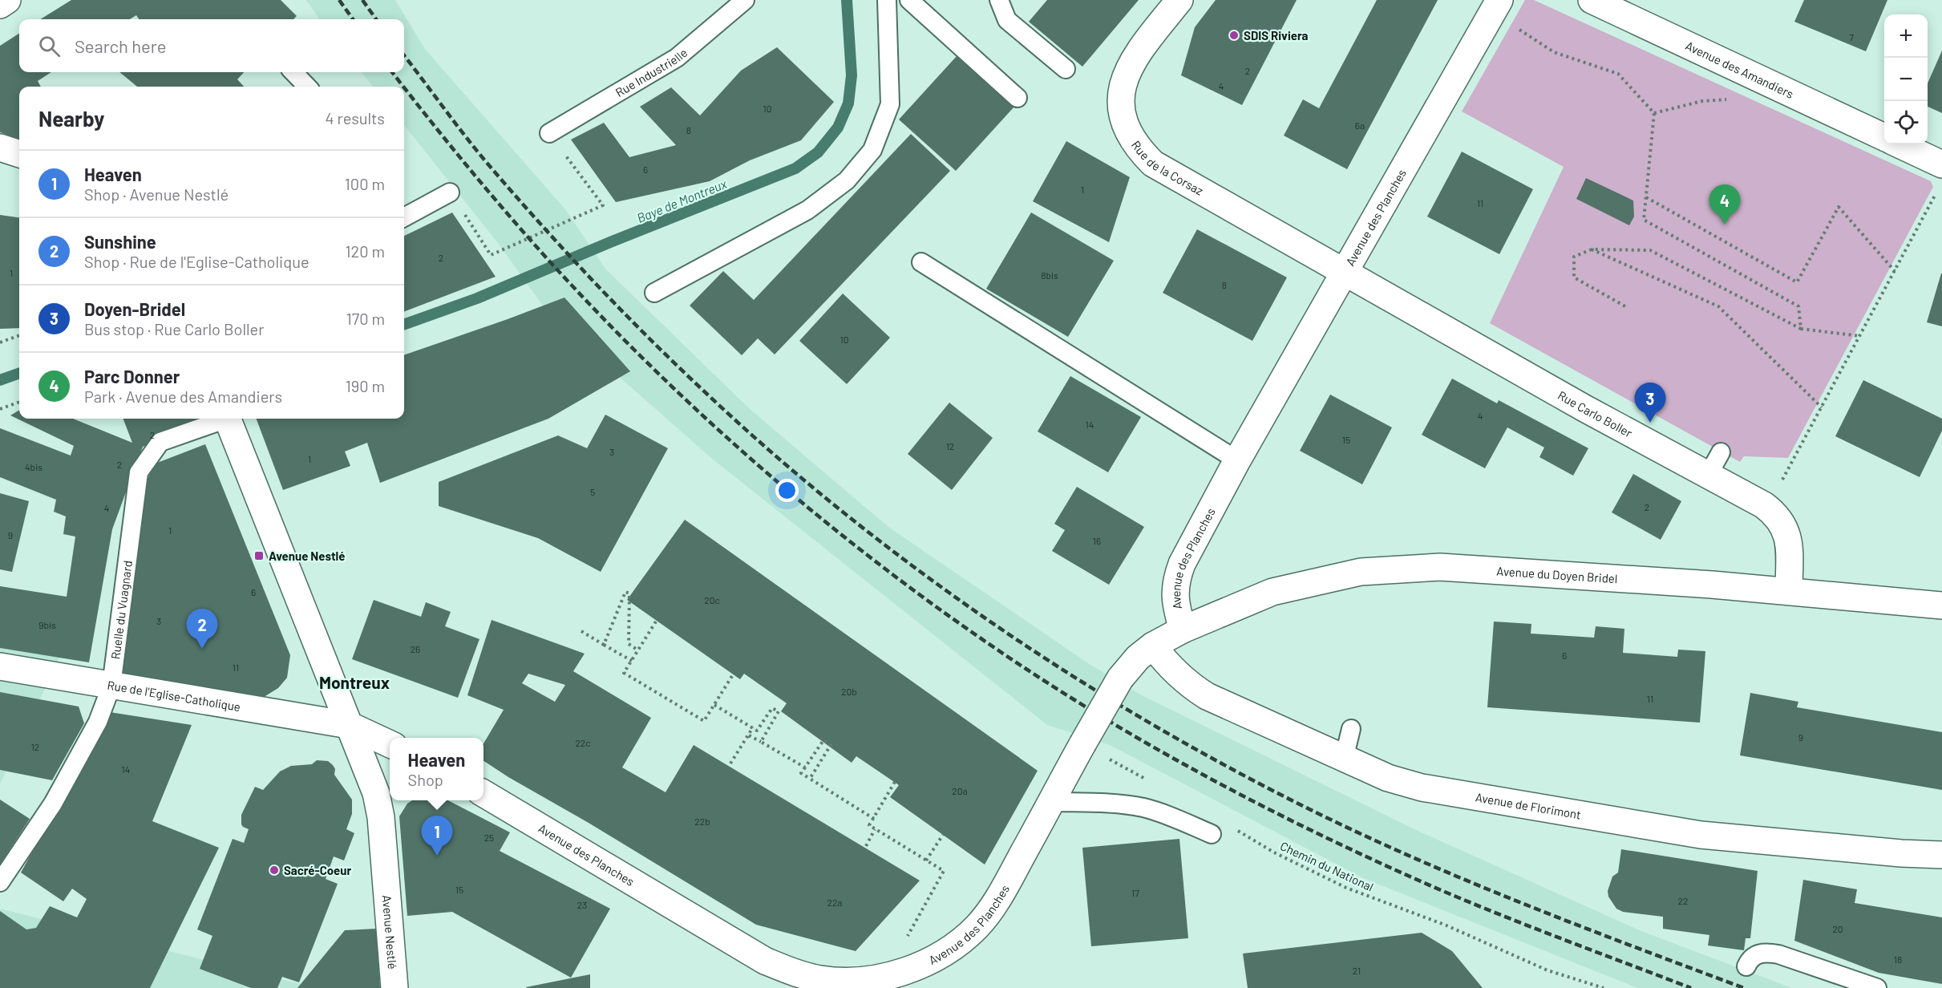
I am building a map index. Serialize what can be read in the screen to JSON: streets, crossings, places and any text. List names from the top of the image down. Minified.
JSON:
{"streets":{"street":["Avenue des Amandiers","Rue de la Corsaz","Avenue des Planches","Rue Carlo Boller","Avenue du Doyen Bridel","Rue de l'Eglise-Catholique","Avenue de Florimont","Avenue Nestlé"],"lane":["Rue Industrielle","Ruelle du Vuagnard"],"path":["Chemin du National"]},"crossings":[["Rue de la Corsaz","Avenue des Planches"],["Rue de la Corsaz","Rue Carlo Boller"],["Avenue des Planches","Rue Carlo Boller"],["Avenue des Planches","Avenue du Doyen Bridel"],["Avenue des Planches","Avenue de Florimont"],["Rue Carlo Boller","Avenue du Doyen Bridel"],["Ruelle du Vuagnard","Rue de l'Eglise-Catholique"],["Rue de l'Eglise-Catholique","Avenue Nestlé"]],"districts":["Montreux"],"water":["Baye de Montreux"],"places":{"other":["SDIS Riviera","Sacré-Coeur"],"transit":["Avenue Nestlé"]},"house_numbers":["7","2","4","10","6a","8","6","1","11","2","1","8bis","8","10","4","14","2","15","12","3","1","2","4bis","5","2","4","1","9","16","6","20c","3","9bis","26","6","11","20b","11","9","22c","12","14","20a","22b","25","15","17","22","22a","23","20","18","21"],"page":{"map_buttons":["+","−"],"search":"Search here","heading":["Nearby","4 results"],"list":[{"mark":"1","name":"Heaven","note":"Shop · Avenue Nestlé","value":"100 m"},{"mark":"2","name":"Sunshine","note":"Shop · Rue de l'Eglise-Catholique","value":"120 m"},{"mark":"3","name":"Doyen-Bridel","note":"Bus stop · Rue Carlo Boller","value":"170 m"},{"mark":"4","name":"Parc Donner","note":"Park · Avenue des Amandiers","value":"190 m"}],"pins":["4","3","2","1"],"popup":["Heaven","Shop"]}}
